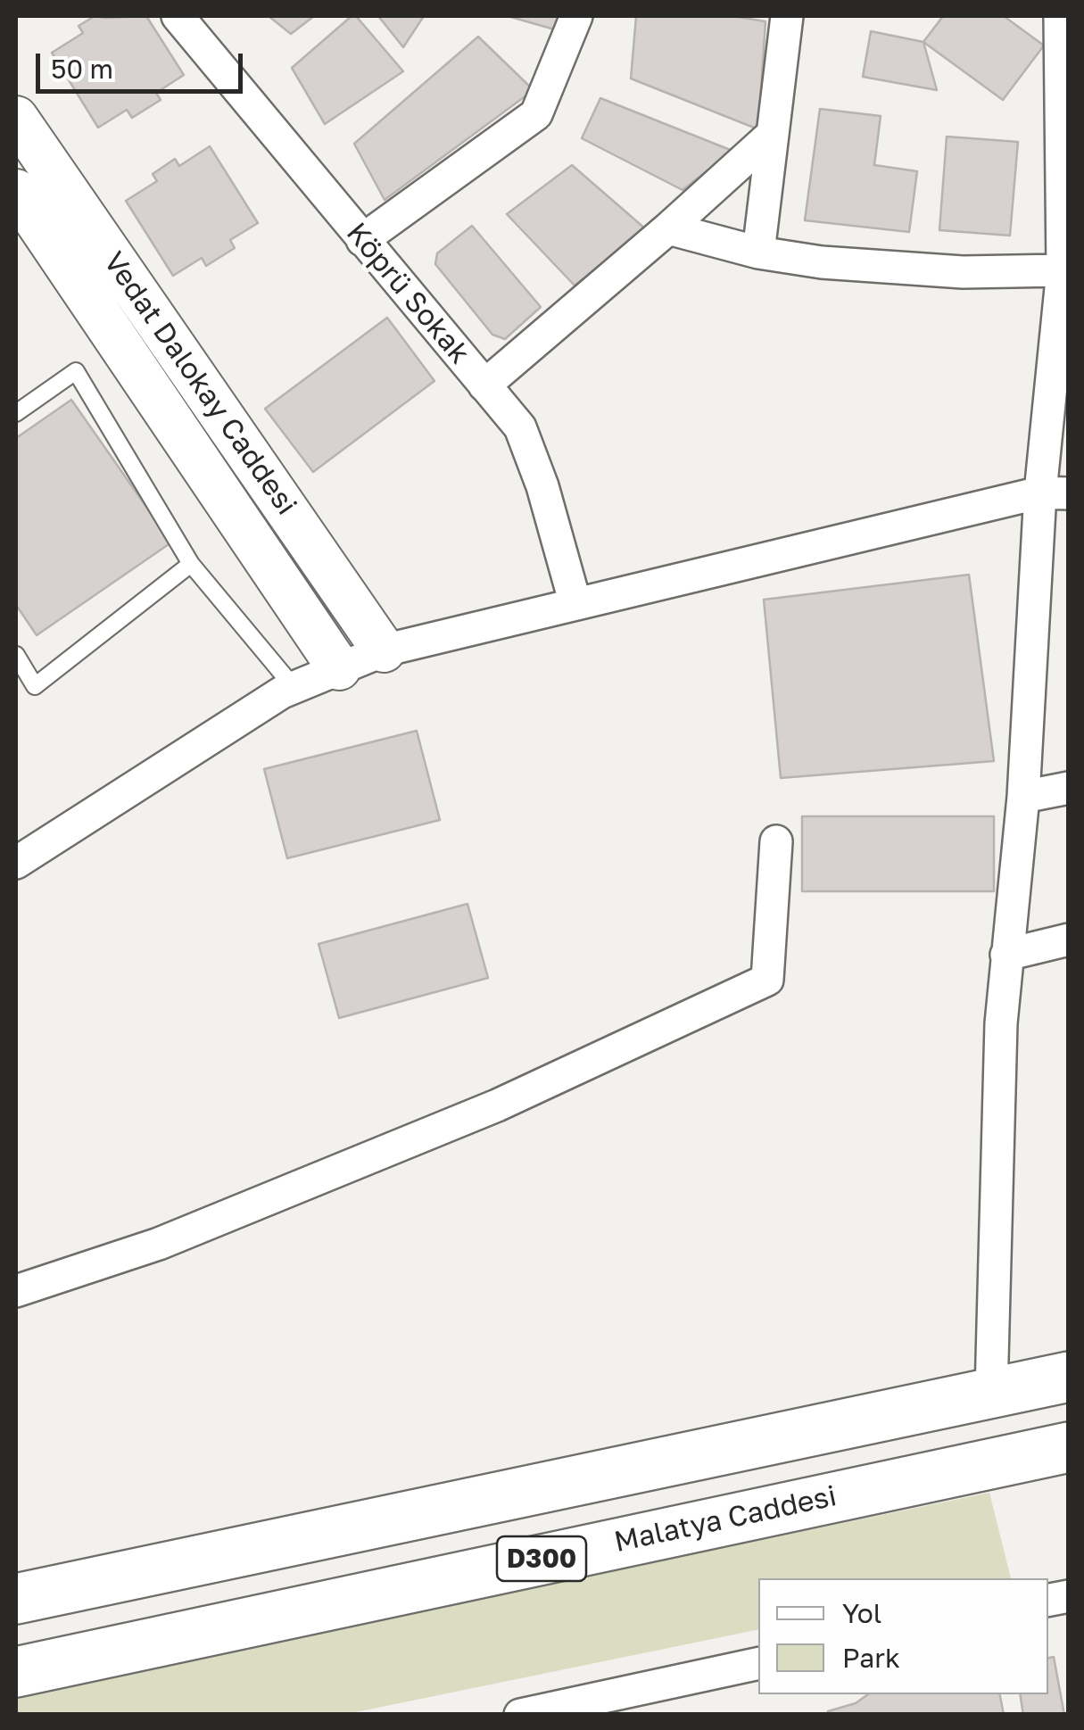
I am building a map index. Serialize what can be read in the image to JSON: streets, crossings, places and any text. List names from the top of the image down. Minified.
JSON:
{"streets":{"highway":["Malatya Caddesi","D300"],"main road":["Vedat Dalokay Caddesi"],"street":["Köprü Sokak"]},"legend":["Yol","Park"],"scale_bar":"50 m"}
